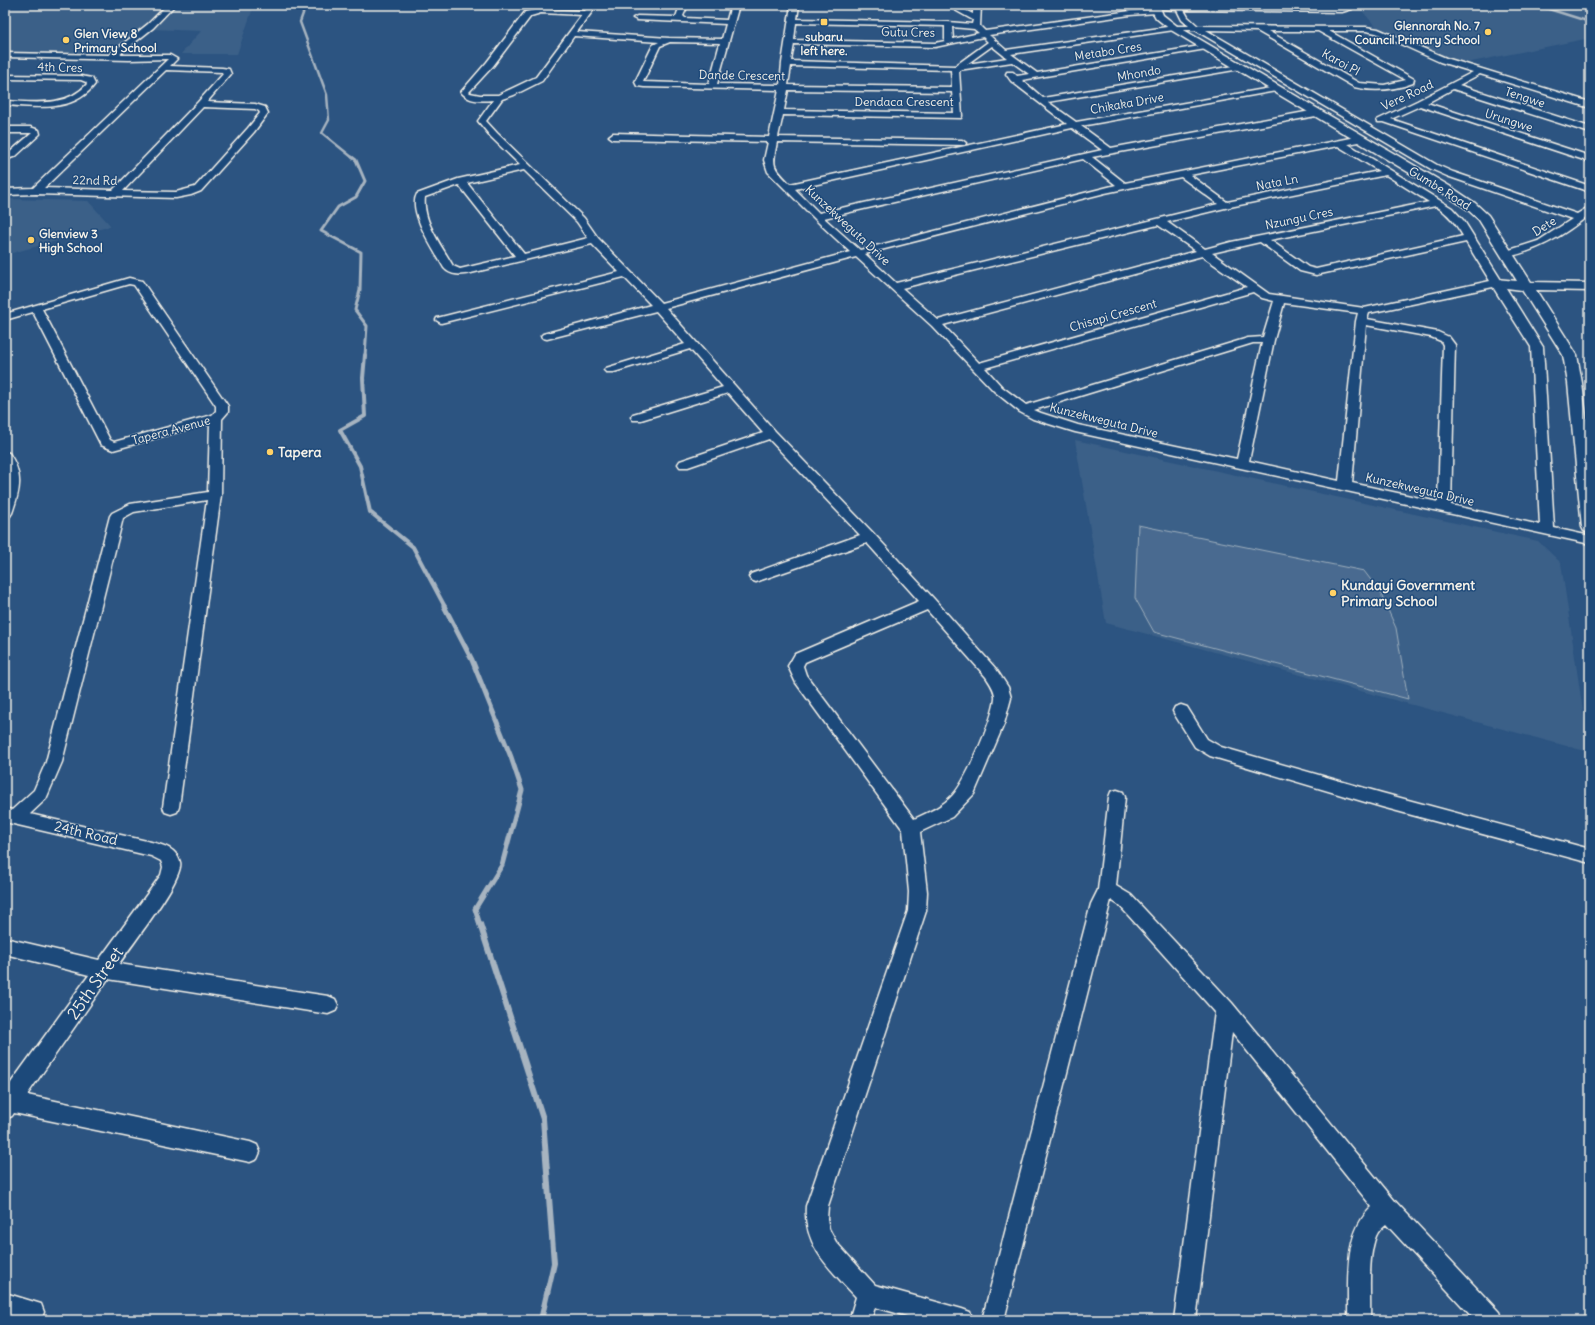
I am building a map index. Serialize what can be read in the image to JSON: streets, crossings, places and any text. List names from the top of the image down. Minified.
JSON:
{"streets":{"street":["Gutu Cres","Metabo Cres","Karoi Pl","4th Cres","Mhondo","Dande Crescent","Vere Road","Tengwe","Dendaca Crescent","Chikaka Drive","Urungwe","22nd Rd","Nata Ln","Gumbe Road","Nzungu Cres","Kunzekweguta Drive","Dete","Chisapi Crescent","Tapera Avenue","24th Road","25th Street"]},"crossings":[["Gutu Cres","Kunzekweguta Drive"],["Metabo Cres","Gumbe Road"],["Mhondo","Gumbe Road"],["Dande Crescent","Dendaca Crescent"],["Dande Crescent","Kunzekweguta Drive"],["Vere Road","Tengwe"],["Vere Road","Urungwe"],["Vere Road","Gumbe Road"],["Dendaca Crescent","Kunzekweguta Drive"],["Chikaka Drive","Gumbe Road"],["Chikaka Drive","Kunzekweguta Drive"],["Nata Ln","Kunzekweguta Drive"],["Gumbe Road","Dete"],["Kunzekweguta Drive","Chisapi Crescent"],["24th Road","25th Street"]],"places":{"transit":["subaru left here."],"other":["Glennorah No. 7 Council Primary School","Glen View 8 Primary School","Glenview 3 High School","Tapera","Kundayi Government Primary School"]}}
